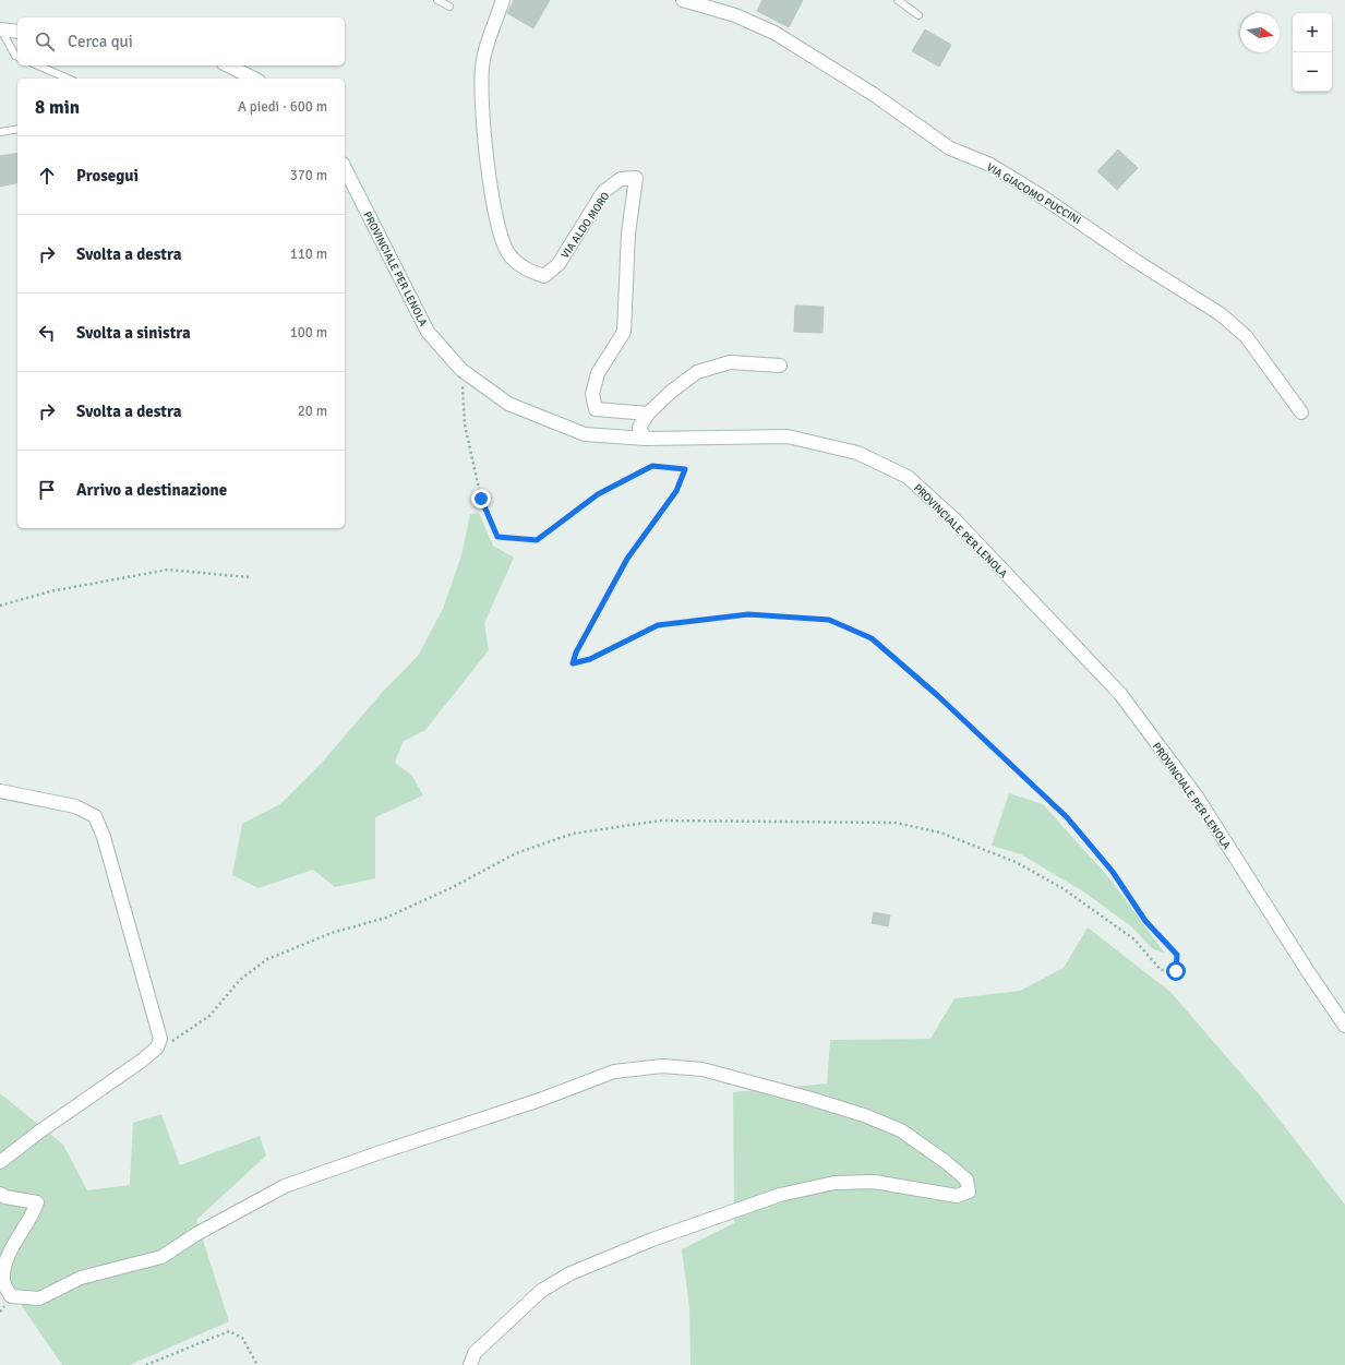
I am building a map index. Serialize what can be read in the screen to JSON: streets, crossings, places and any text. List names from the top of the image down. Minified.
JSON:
{"streets":{"street":["VIA GIACOMO PUCCINI","VIA ALDO MORO","PROVINCIALE PER LENOLA"]},"north":"right","page":{"map_buttons":["+","−"],"search":"Cerca qui","heading":["8 min","A piedi · 600 m"],"list":[["Prosegui","370 m"],["Svolta a destra","110 m"],["Svolta a sinistra","100 m"],["Svolta a destra","20 m"],"Arrivo a destinazione"]}}
